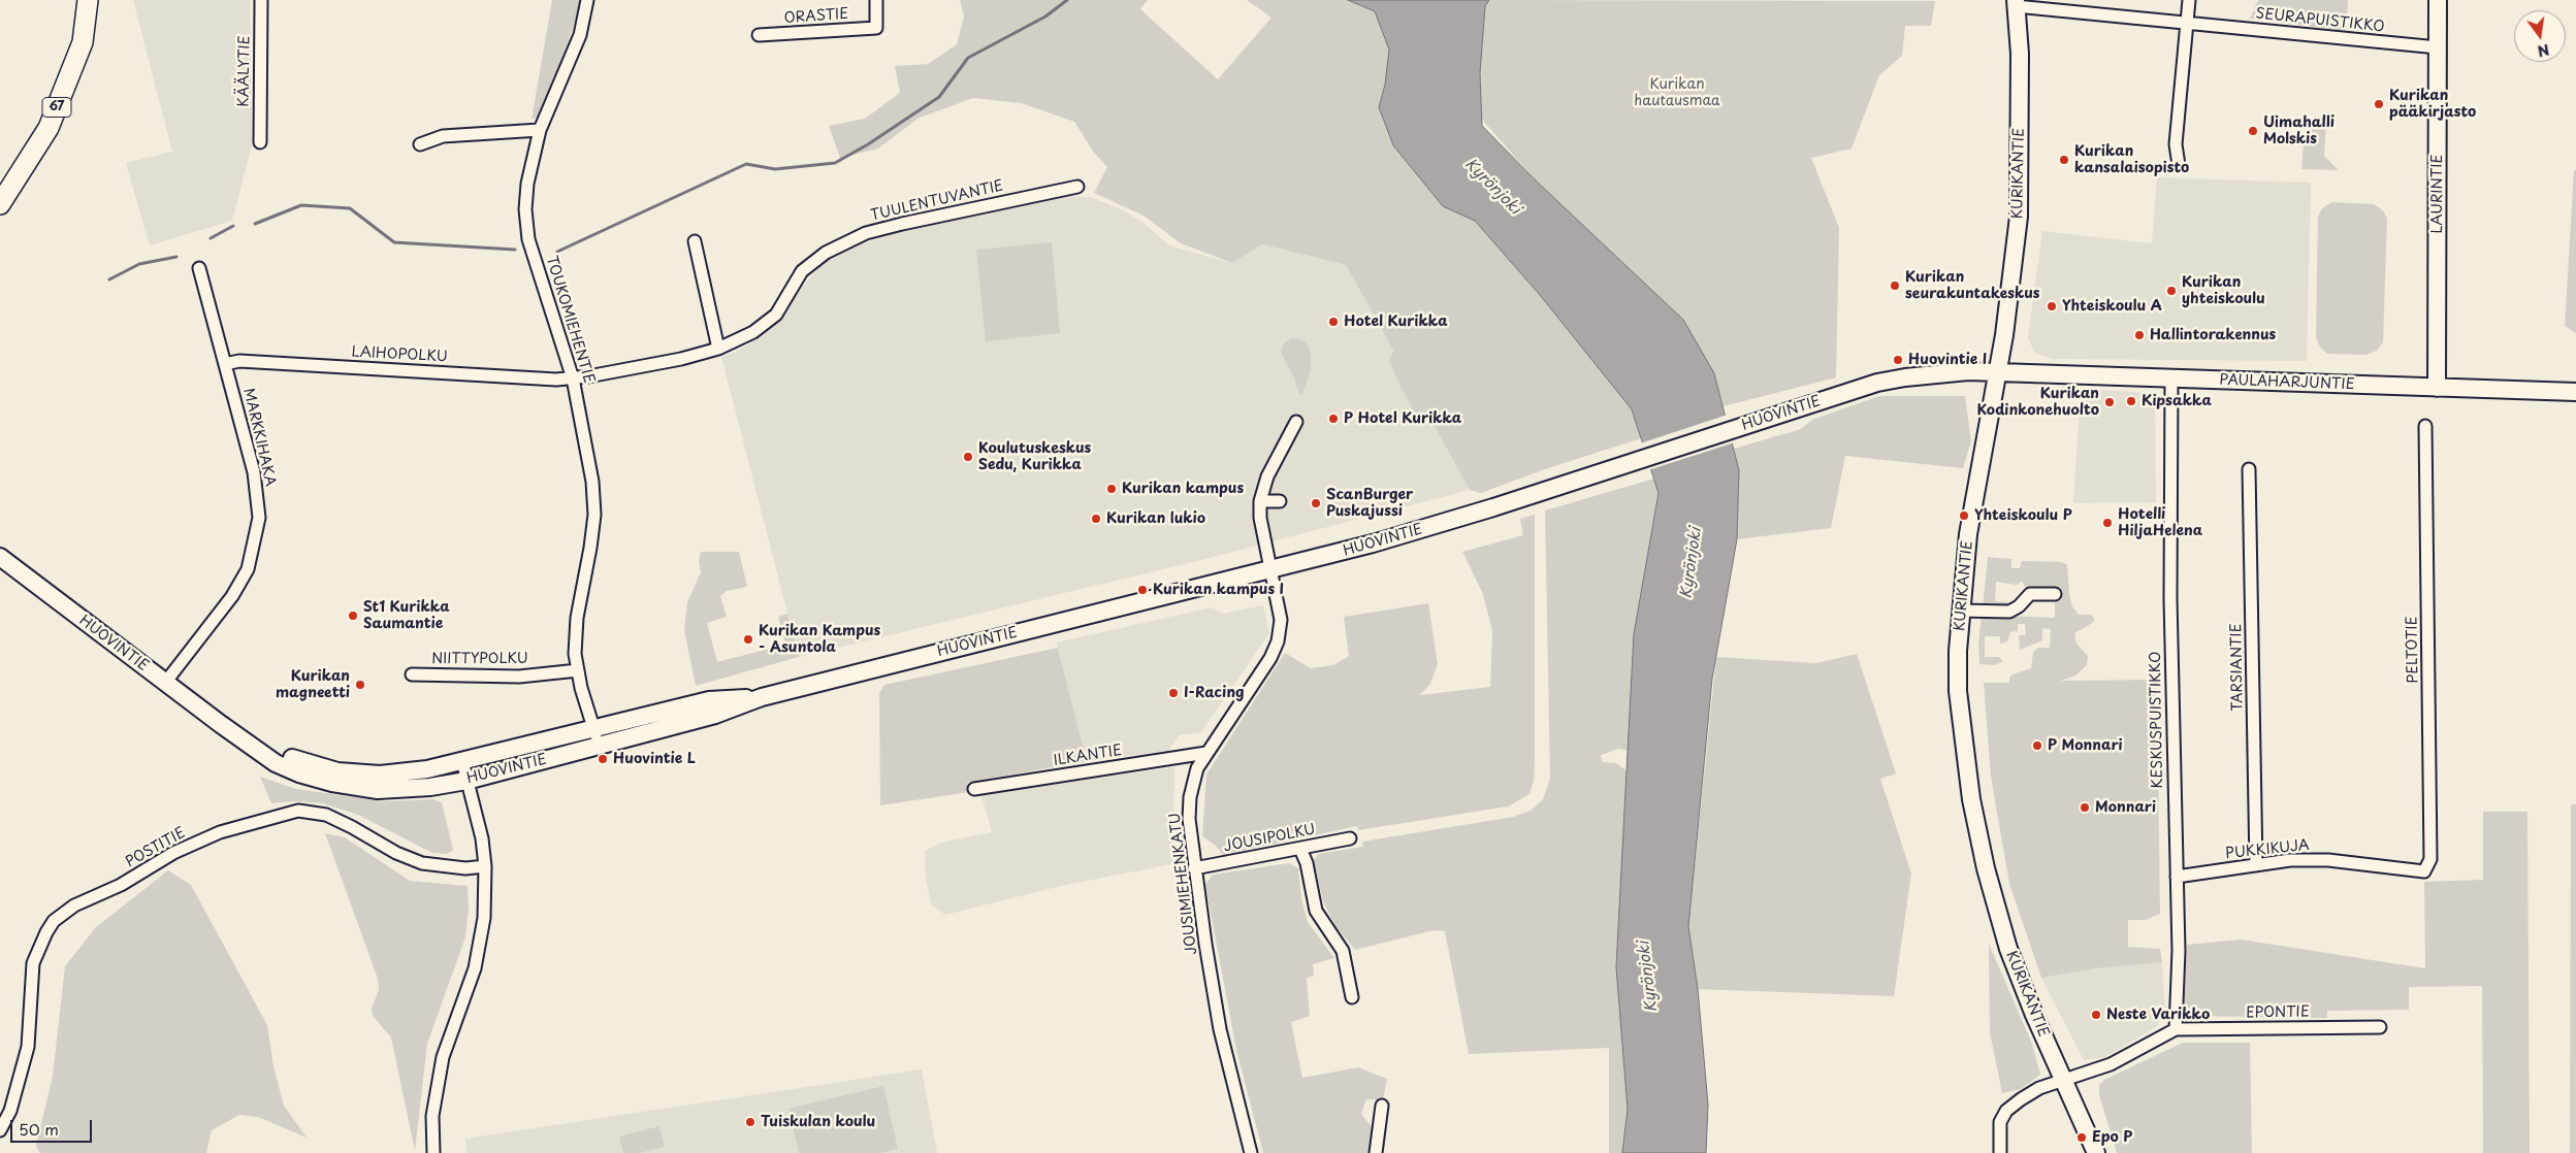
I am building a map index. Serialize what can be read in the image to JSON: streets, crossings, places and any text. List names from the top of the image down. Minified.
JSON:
{"streets":{"main road":["67","KURIKANTIE","LAURINTIE","PAULAHARJUNTIE","HUOVINTIE"],"street":["ORASTIE","SEURAPUISTIKKO","KÄÄLYTIE","TUULENTUVANTIE","TOUKOMIEHENTIE","LAIHOPOLKU","MARKKIHAKA","PELTOTIE","NIITTYPOLKU","TARSIANTIE","KESKUSPUISTIKKO","ILKANTIE","JOUSIPOLKU","POSTITIE","PUKKIKUJA","JOUSIMIEHENKATU","EPONTIE"]},"crossings":[["SEURAPUISTIKKO","KURIKANTIE"],["SEURAPUISTIKKO","LAURINTIE"],["KURIKANTIE","PAULAHARJUNTIE"],["KURIKANTIE","HUOVINTIE"],["LAURINTIE","PAULAHARJUNTIE"],["TUULENTUVANTIE","TOUKOMIEHENTIE"],["TUULENTUVANTIE","LAIHOPOLKU"],["TOUKOMIEHENTIE","LAIHOPOLKU"],["TOUKOMIEHENTIE","HUOVINTIE"],["TOUKOMIEHENTIE","NIITTYPOLKU"],["LAIHOPOLKU","MARKKIHAKA"],["PAULAHARJUNTIE","HUOVINTIE"],["PAULAHARJUNTIE","KESKUSPUISTIKKO"],["HUOVINTIE","MARKKIHAKA"],["HUOVINTIE","JOUSIMIEHENKATU"],["PELTOTIE","PUKKIKUJA"],["TARSIANTIE","PUKKIKUJA"],["KESKUSPUISTIKKO","PUKKIKUJA"],["KESKUSPUISTIKKO","EPONTIE"],["ILKANTIE","JOUSIMIEHENKATU"],["JOUSIPOLKU","JOUSIMIEHENKATU"]],"water":["Kyrönjoki"],"parks":["Kurikan hautausmaa"],"places":["Kurikan pääkirjasto","Uimahalli Molskis","Kurikan kansalaisopisto","Kurikan seurakuntakeskus","Kurikan yhteiskoulu","Yhteiskoulu A","Hotel Kurikka","Hallintorakennus","Huovintie I","Kipsakka","Kurikan Kodinkonehuolto","P Hotel Kurikka","Koulutuskeskus Sedu, Kurikka","Kurikan kampus","ScanBurger Puskajussi","Yhteiskoulu P","Kurikan lukio","Hotelli HiljaHelena","Kurikan kampus I","St1 Kurikka Saumantie","Kurikan Kampus - Asuntola","Kurikan magneetti","I-Racing","P Monnari","Huovintie L","Monnari","Neste Varikko","Tuiskulan koulu","Epo P"],"scale_bar":"50 m","north":"bottom"}
